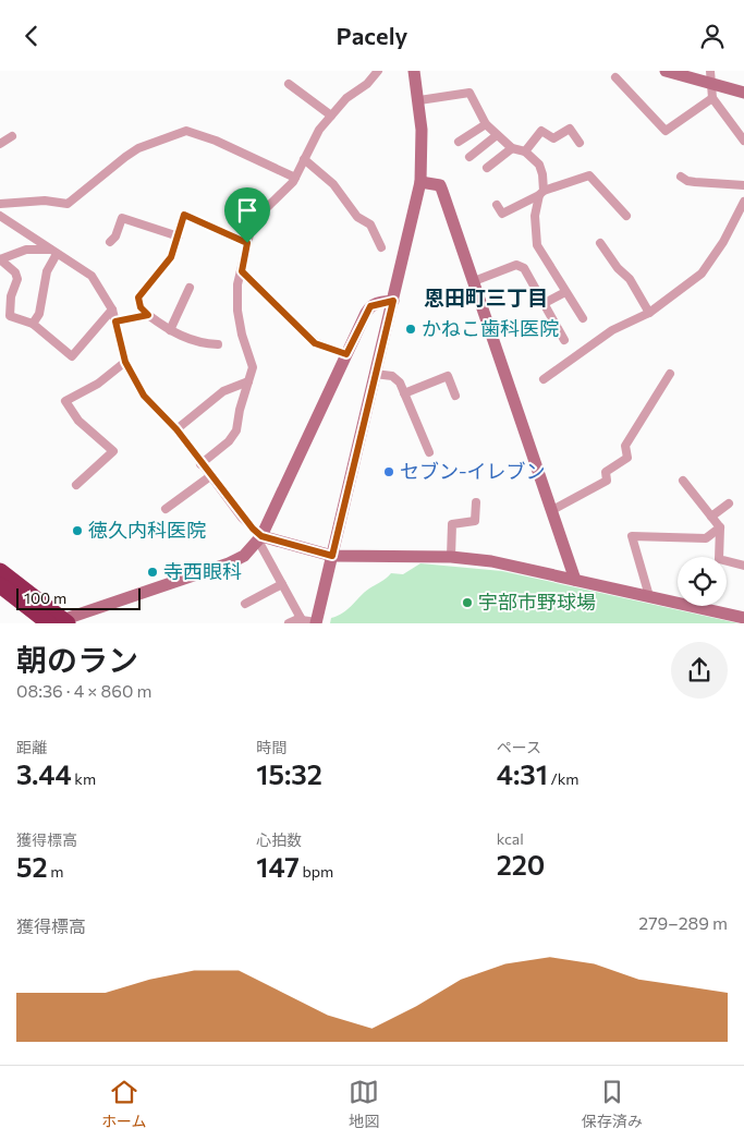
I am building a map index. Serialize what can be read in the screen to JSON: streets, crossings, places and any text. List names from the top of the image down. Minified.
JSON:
{"districts":["恩田町三丁目"],"places":["かねこ歯科医院","セブン-イレブン","徳久内科医院","寺西眼科","宇部市野球場"],"scale_bar":"100 m","page":{"header":"Pacely","scale":"100 m","heading":["朝のラン","08:36 · 4 × 860 m"],"stats":[["距離","3.44 km"],["時間","15:32"],["ペース","4:31 /km"],["獲得標高","52 m"],["心拍数","147 bpm"],["kcal","220"]],"chart":["獲得標高","279–289 m"],"tabs":["ホーム","地図","保存済み"]}}
